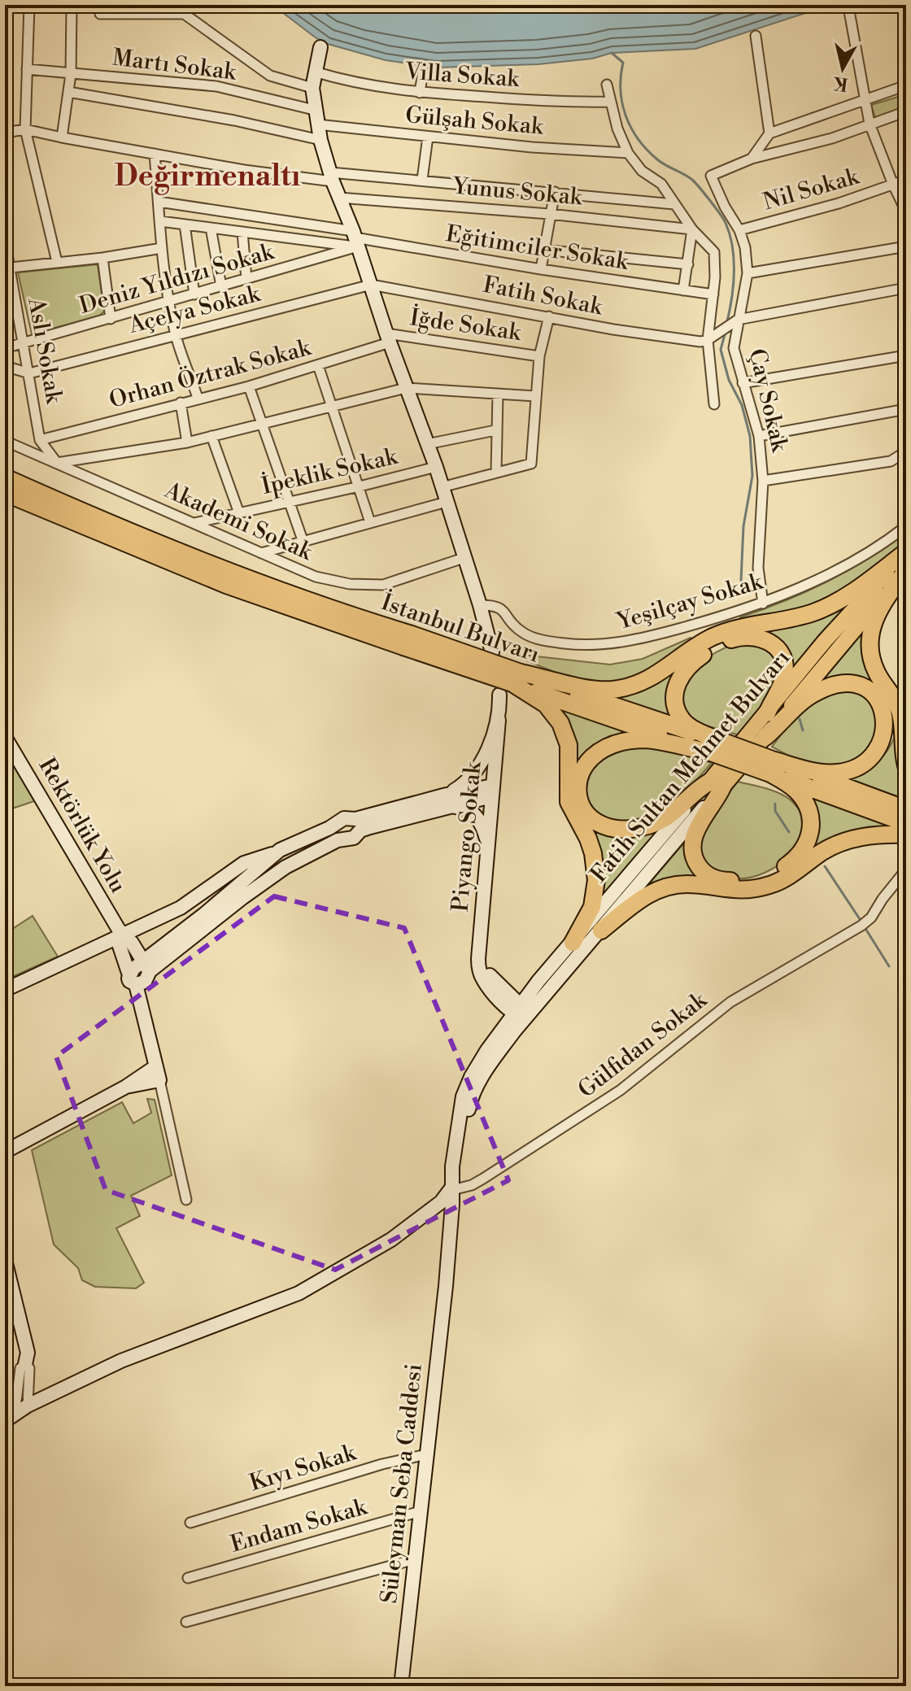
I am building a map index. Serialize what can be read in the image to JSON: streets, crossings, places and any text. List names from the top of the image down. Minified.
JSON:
{"streets":{"highway":["İstanbul Bulvarı"],"main road":["Fatih Sultan Mehmet Bulvarı"],"street":["Martı Sokak","Villa Sokak","Gülşah Sokak","Nil Sokak","Yunus Sokak","Eğitimciler Sokak","Deniz Yıldızı Sokak","Fatih Sokak","Açelya Sokak","İğde Sokak","Aslı Sokak","Orhan Öztrak Sokak","Çay Sokak","İpeklik Sokak","Akademi Sokak","Yeşilçay Sokak","Rektörlük Yolu","Piyango Sokak","Gülfidan Sokak","Kıyı Sokak","Süleyman Seba Caddesi","Endam Sokak"]},"crossings":[["Nil Sokak","Çay Sokak"],["Eğitimciler Sokak","Deniz Yıldızı Sokak"],["Deniz Yıldızı Sokak","Aslı Sokak"],["Fatih Sokak","Açelya Sokak"],["Açelya Sokak","Aslı Sokak"],["İğde Sokak","Orhan Öztrak Sokak"],["Aslı Sokak","Orhan Öztrak Sokak"],["Aslı Sokak","Akademi Sokak"],["Çay Sokak","Yeşilçay Sokak"],["İpeklik Sokak","Akademi Sokak"],["Fatih Sultan Mehmet Bulvarı","Piyango Sokak"],["Fatih Sultan Mehmet Bulvarı","Süleyman Seba Caddesi"],["Piyango Sokak","Süleyman Seba Caddesi"],["Gülfidan Sokak","Süleyman Seba Caddesi"],["Kıyı Sokak","Süleyman Seba Caddesi"],["Süleyman Seba Caddesi","Endam Sokak"]],"districts":["Değirmenaltı"],"north":"bottom"}
